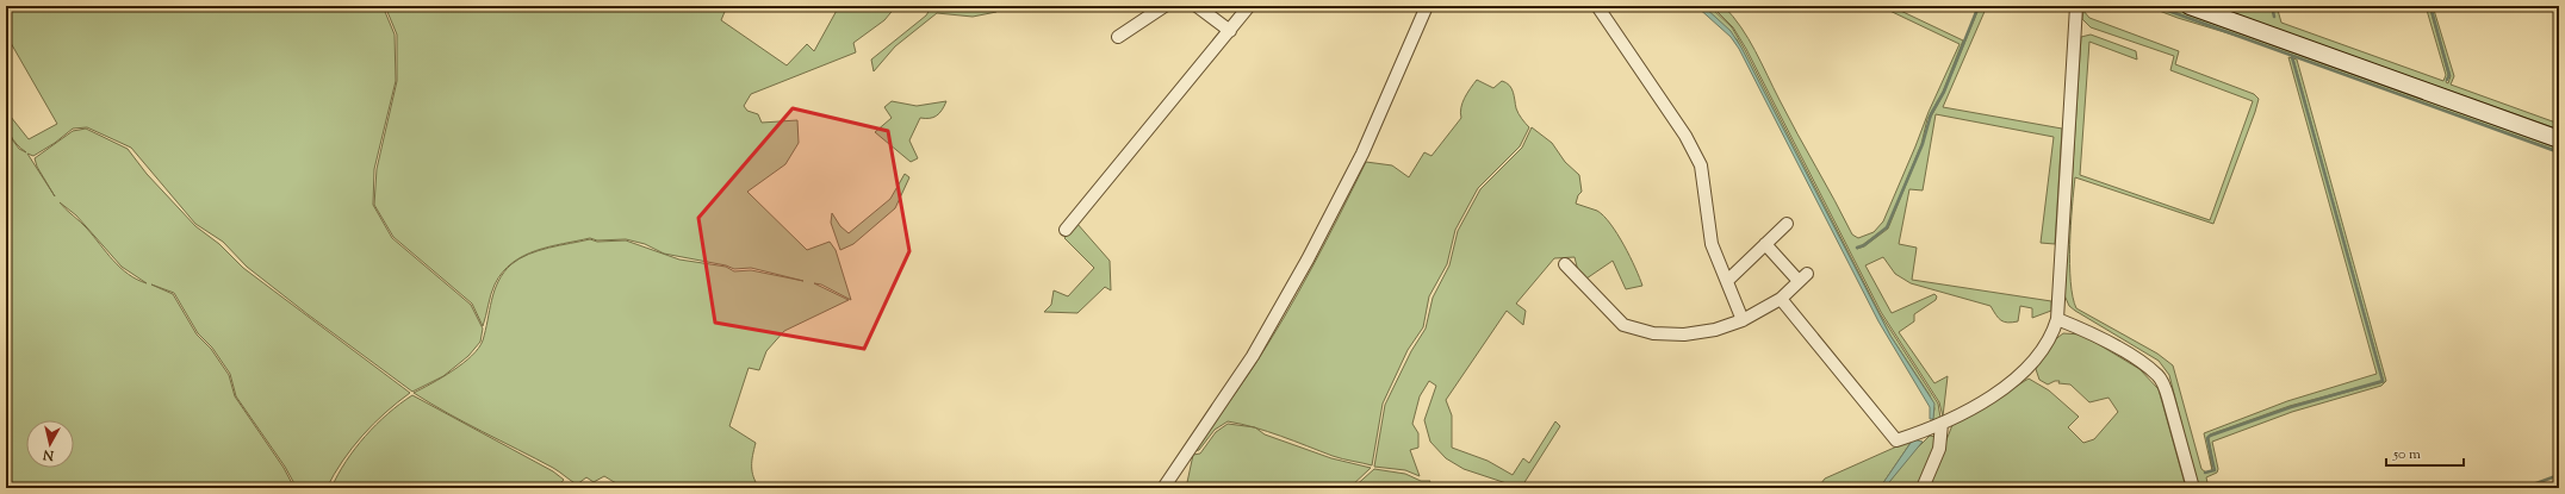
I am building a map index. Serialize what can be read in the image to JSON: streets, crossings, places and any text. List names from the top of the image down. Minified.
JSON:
{"scale_bar":"50 m","north":"bottom"}
